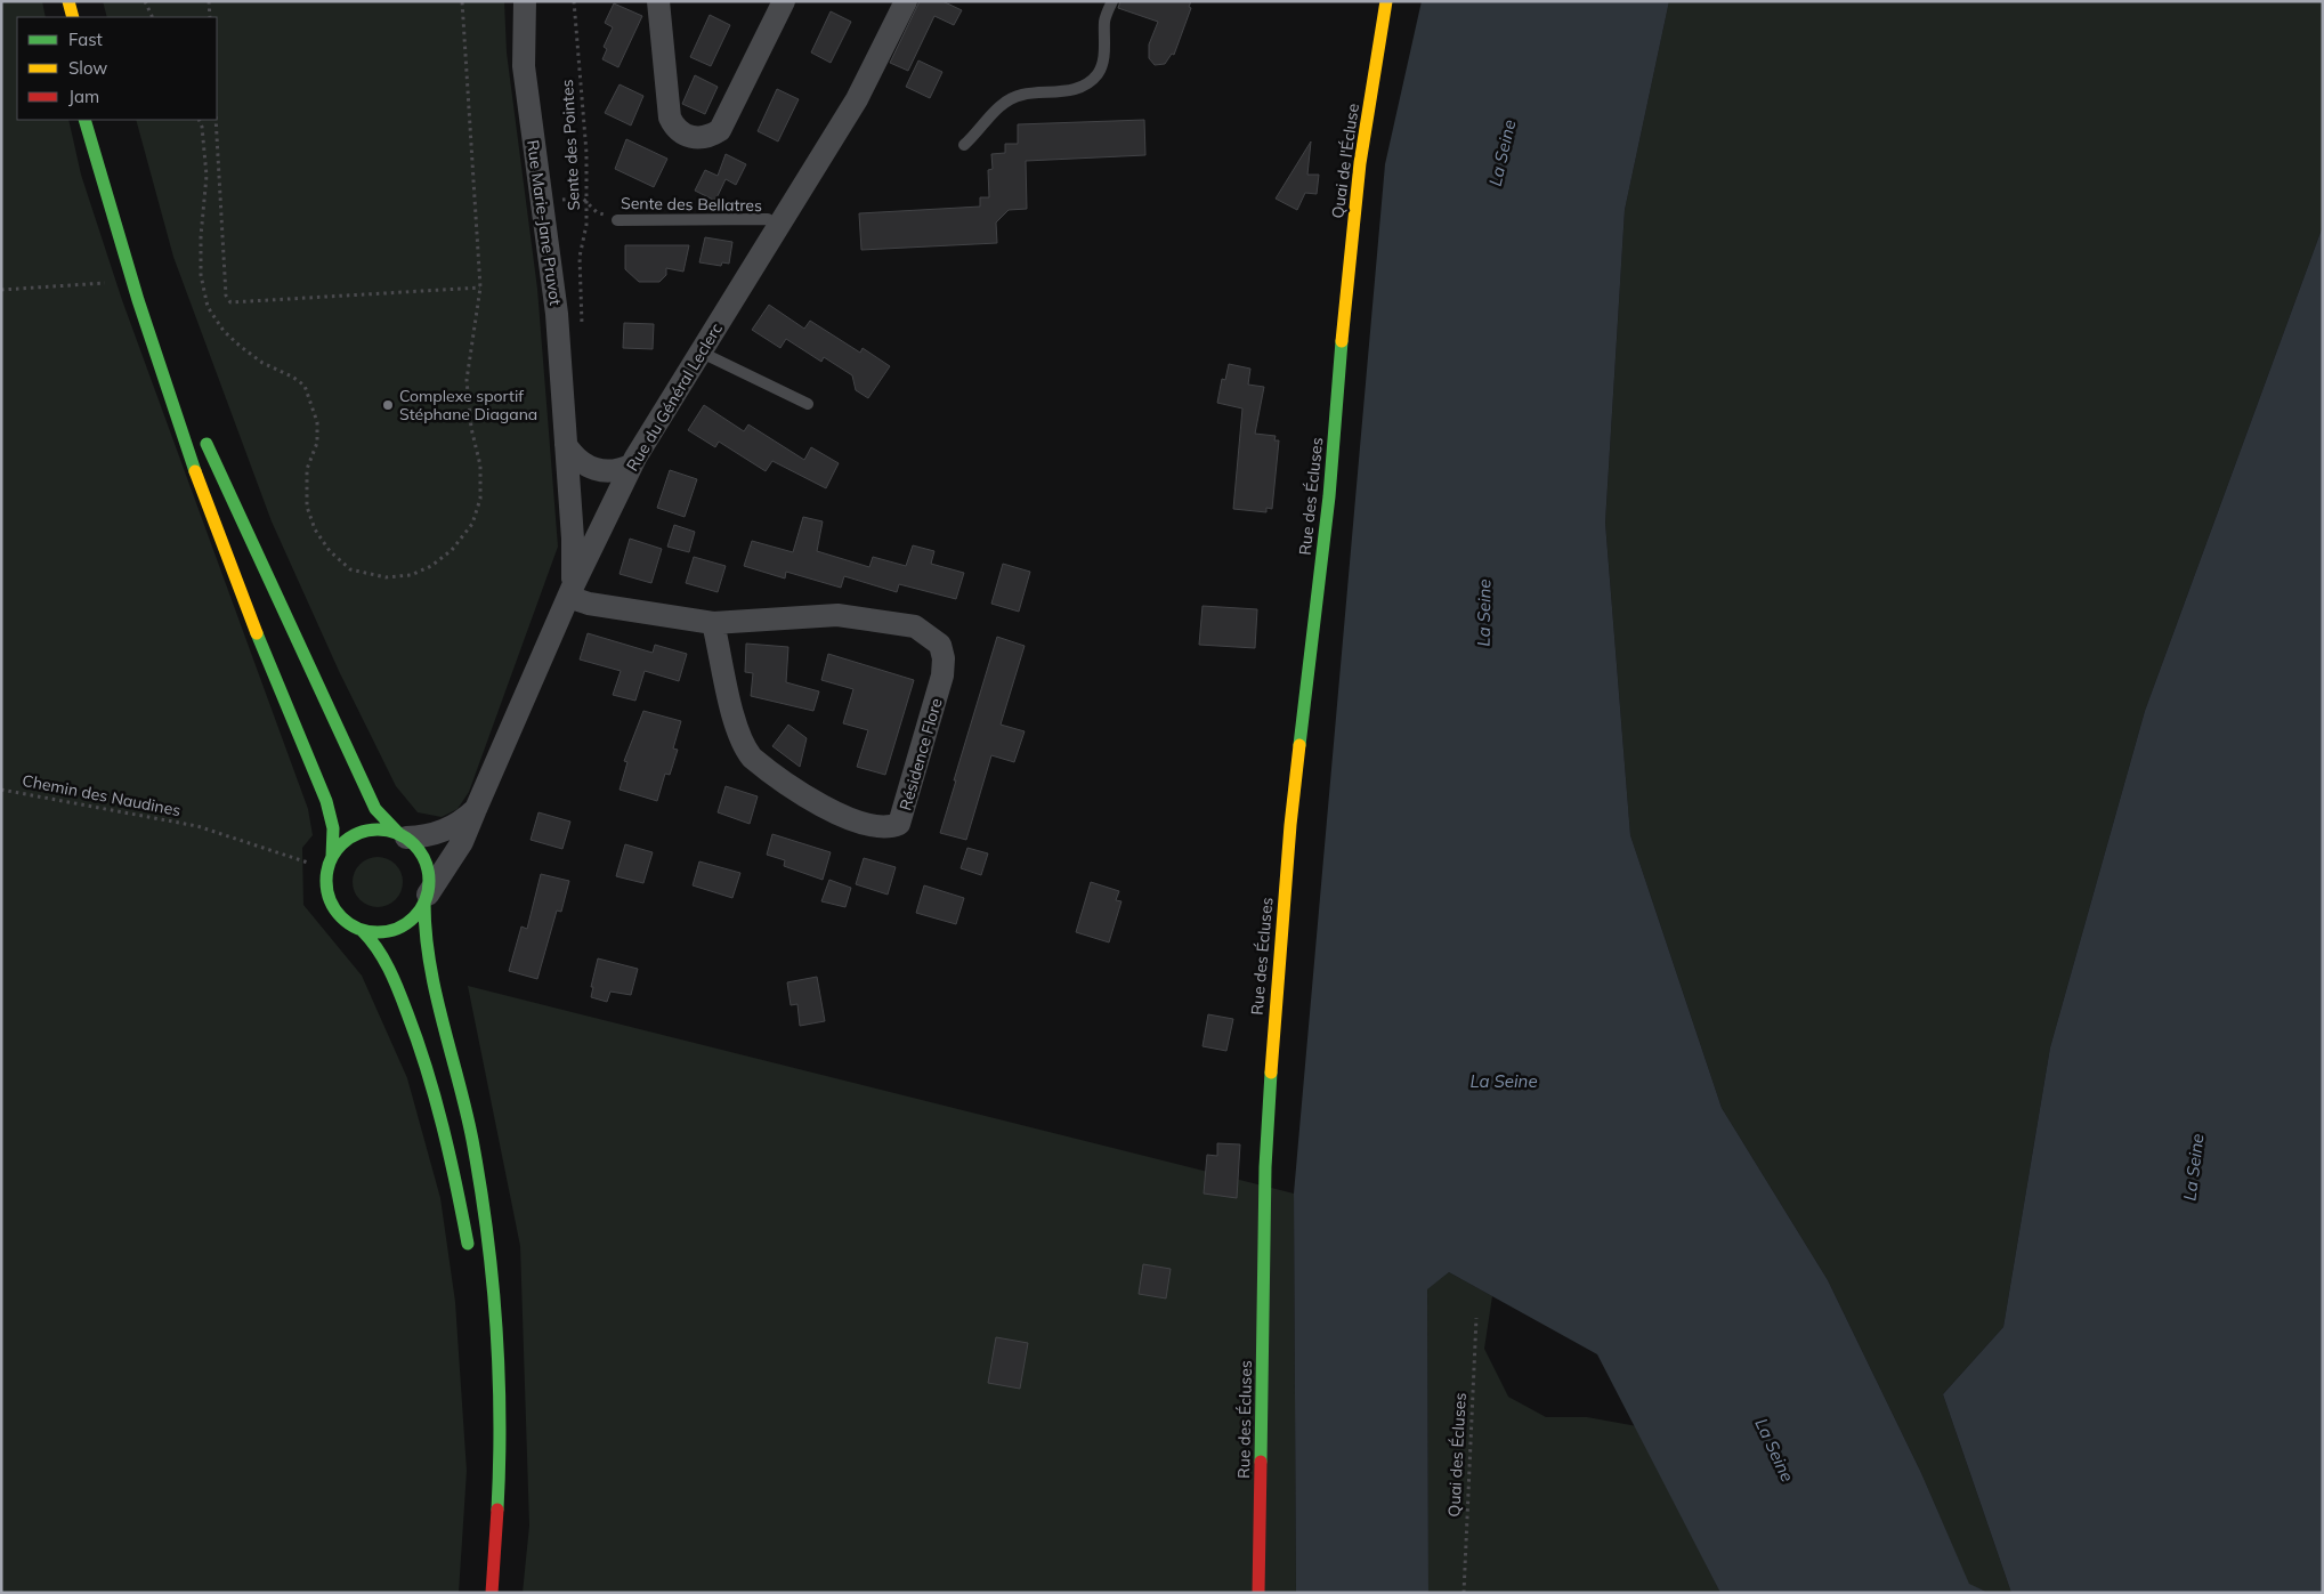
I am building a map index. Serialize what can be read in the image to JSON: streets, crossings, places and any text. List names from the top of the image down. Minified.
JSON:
{"streets":{"main road":["Quai de l'Écluse","Rue des Écluses"],"street":["Rue Marie-Jane Pruvot","Rue du Général Leclerc","Résidence Flore"],"lane":["Sente des Bellatres"],"path":["Sente des Pointes","Chemin des Naudines","Quai des Écluses"]},"crossings":[["Sente des Pointes","Sente des Bellatres"],["Quai de l'Écluse","Rue des Écluses"],["Sente des Bellatres","Rue Marie-Jane Pruvot"],["Sente des Bellatres","Rue du Général Leclerc"],["Rue Marie-Jane Pruvot","Rue du Général Leclerc"],["Rue Marie-Jane Pruvot","Résidence Flore"],["Rue du Général Leclerc","Résidence Flore"]],"water":["La Seine"],"places":["Complexe sportif Stéphane Diagana"],"legend":["Fast","Slow","Jam"]}
